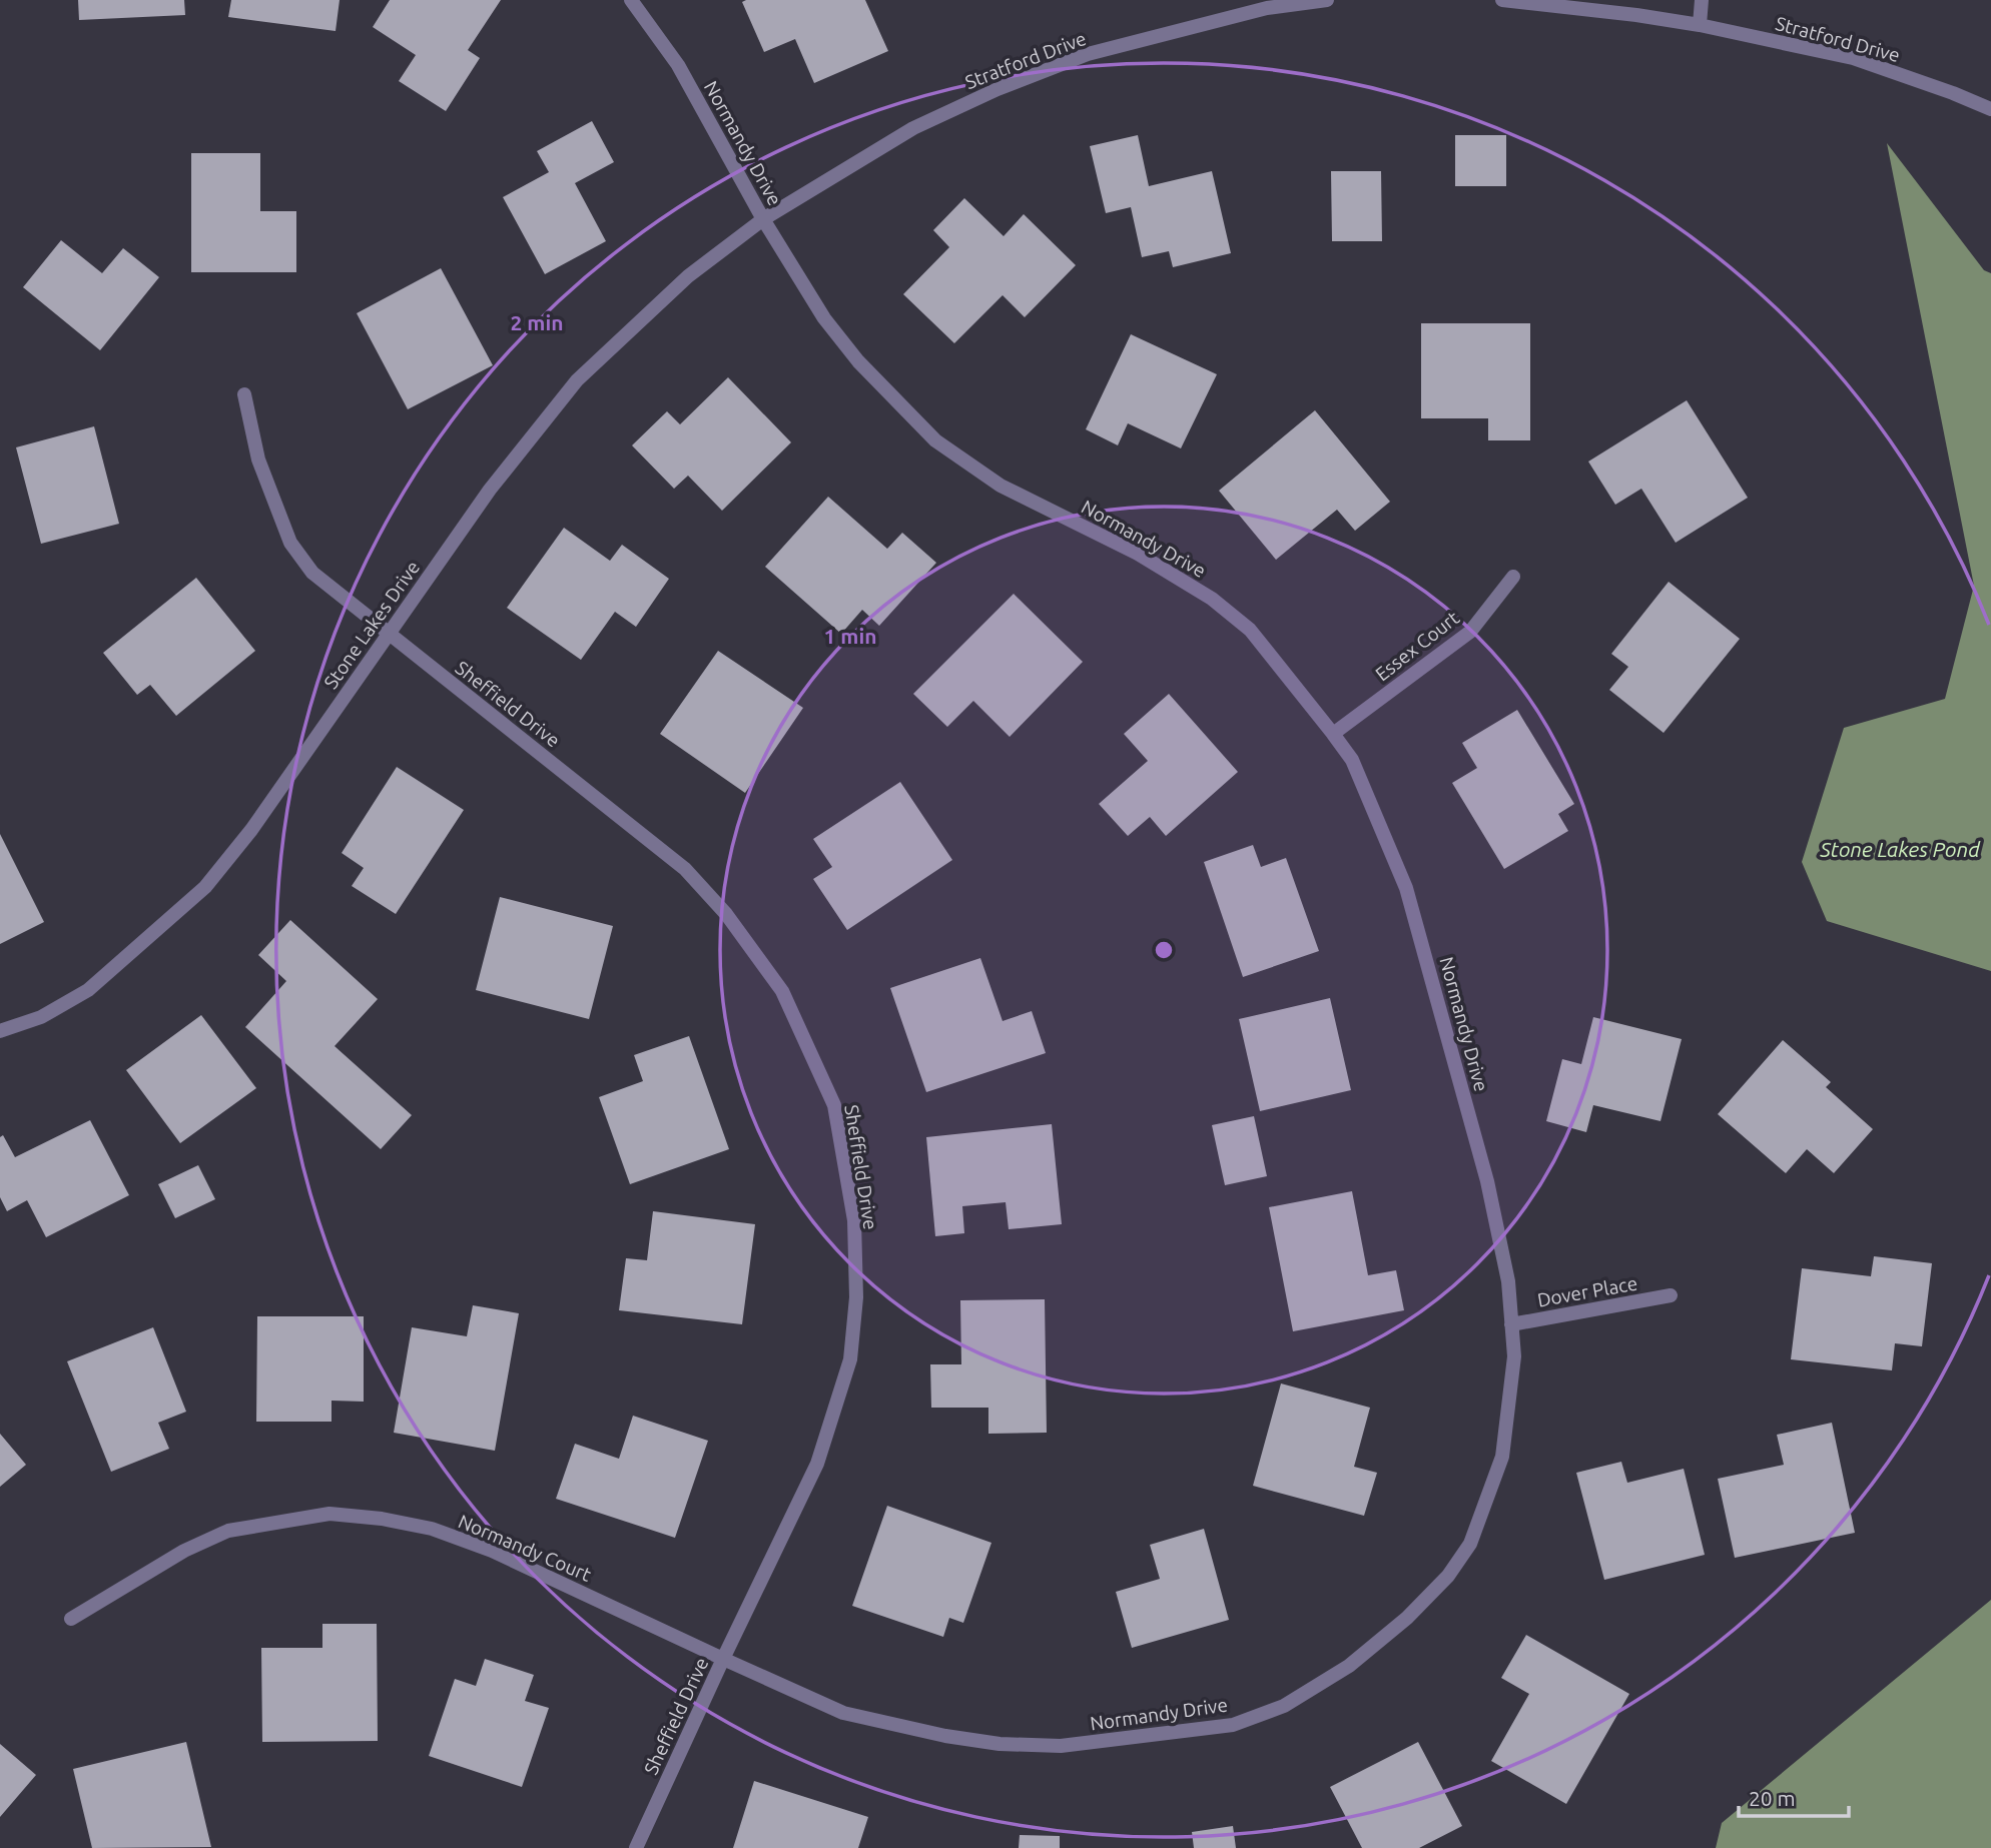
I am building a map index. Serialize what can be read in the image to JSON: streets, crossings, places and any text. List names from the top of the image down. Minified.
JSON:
{"streets":{"street":["Stratford Drive","Normandy Drive","Stone Lakes Drive","Essex Court","Sheffield Drive","Dover Place","Normandy Court"]},"crossings":[["Stratford Drive","Normandy Drive"],["Stratford Drive","Stone Lakes Drive"],["Normandy Drive","Stone Lakes Drive"],["Normandy Drive","Essex Court"],["Normandy Drive","Sheffield Drive"],["Normandy Drive","Dover Place"],["Normandy Drive","Normandy Court"],["Stone Lakes Drive","Sheffield Drive"],["Sheffield Drive","Normandy Court"]],"water":["Stone Lakes Pond"],"scale_bar":"20 m","rings":["2 min","1 min"]}
